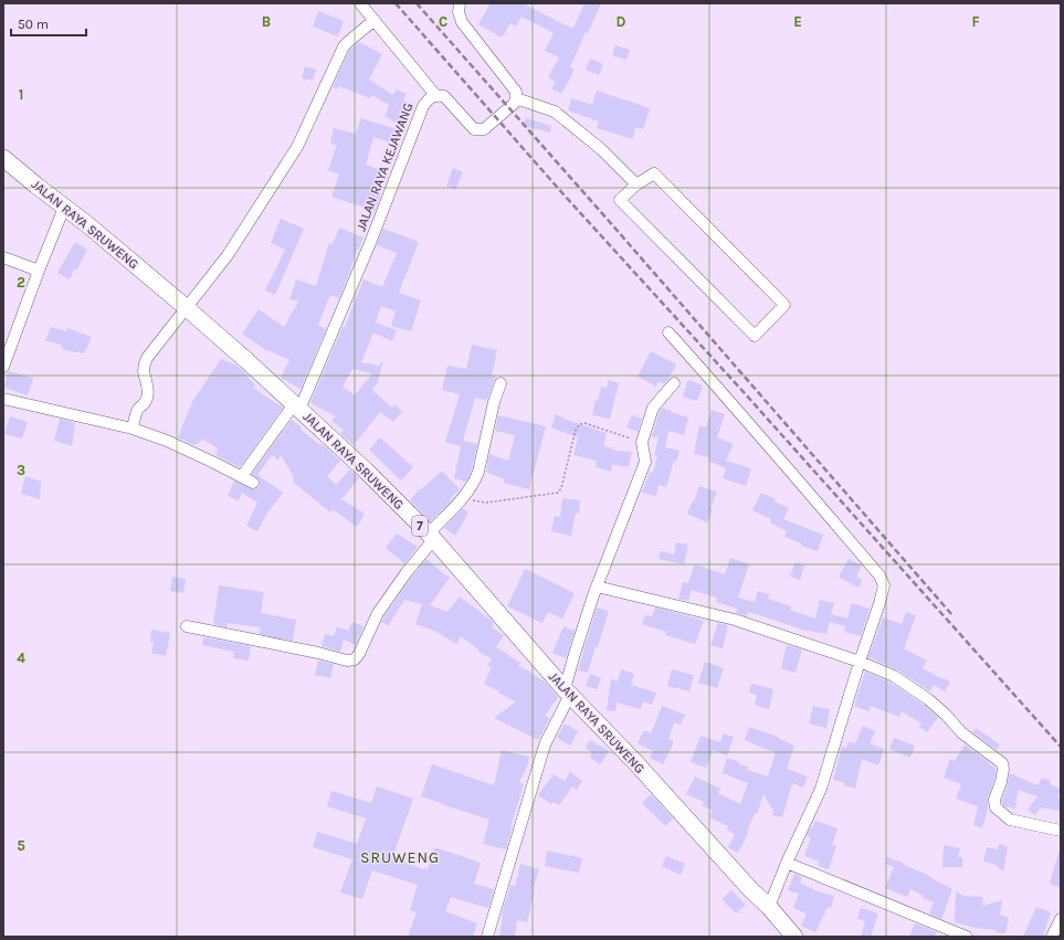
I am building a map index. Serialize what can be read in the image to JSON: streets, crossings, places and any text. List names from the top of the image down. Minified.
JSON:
{"streets":{"highway":["JALAN RAYA SRUWENG","7"],"street":["JALAN RAYA KEJAWANG"]},"crossings":[["JALAN RAYA KEJAWANG","JALAN RAYA SRUWENG"]],"districts":["SRUWENG"],"scale_bar":"50 m","grid":{"columns":["B","C","D","E","F"],"rows":["1","2","3","4","5"]}}
